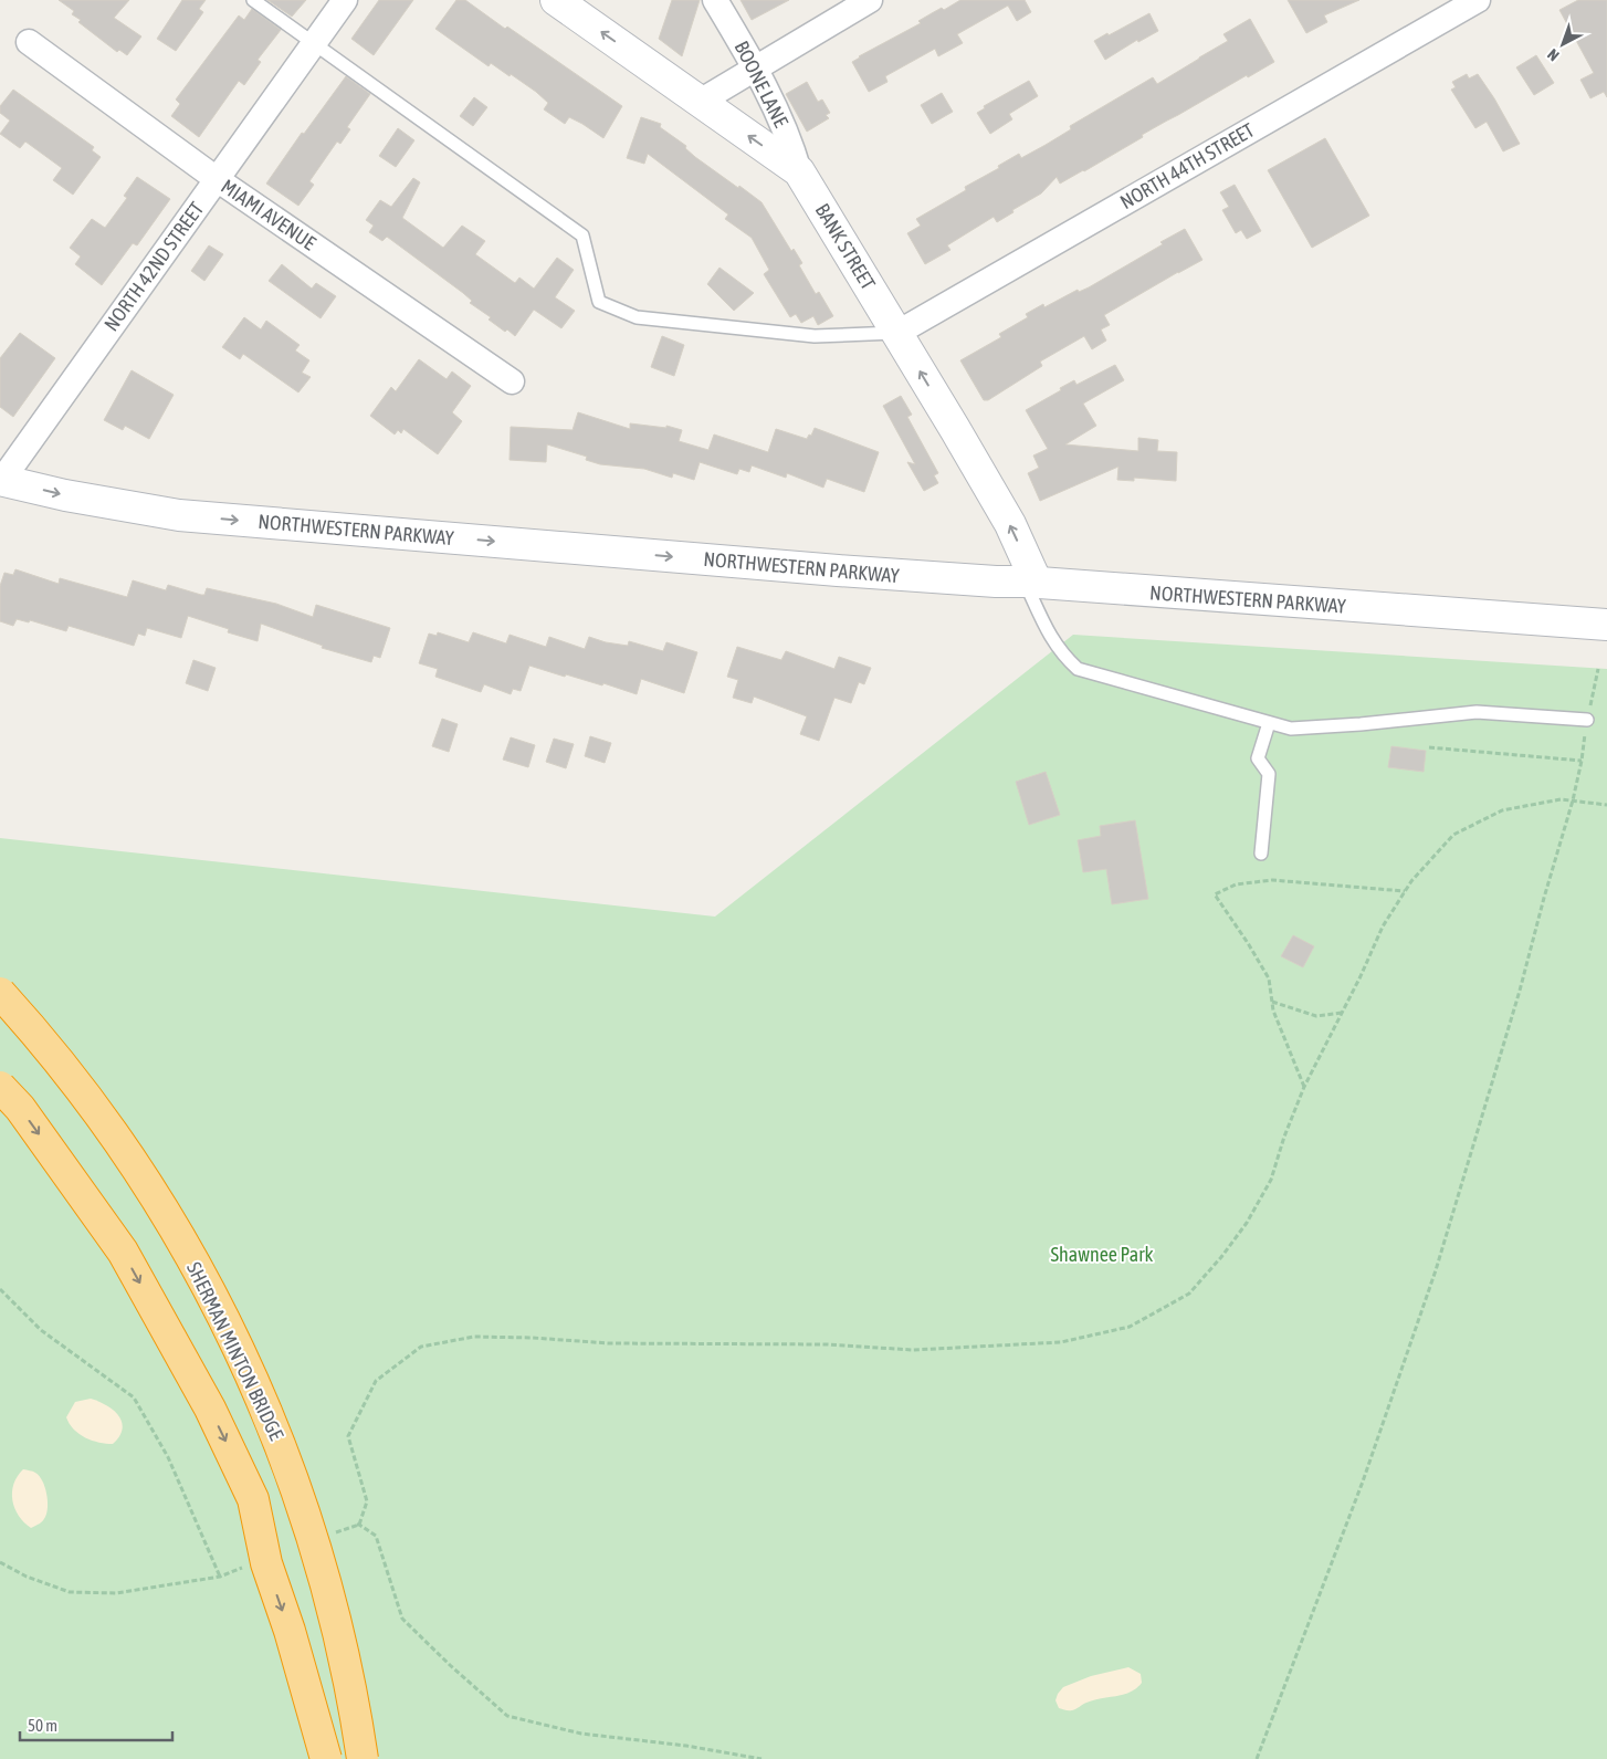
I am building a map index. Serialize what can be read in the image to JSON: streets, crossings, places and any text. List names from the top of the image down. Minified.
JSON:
{"streets":{"highway":["SHERMAN MINTON BRIDGE"],"street":["BOONE LANE","NORTH 44TH STREET","MIAMI AVENUE","BANK STREET","NORTH 42ND STREET","NORTHWESTERN PARKWAY"]},"crossings":[["BOONE LANE","BANK STREET"],["NORTH 44TH STREET","BANK STREET"],["MIAMI AVENUE","NORTH 42ND STREET"],["BANK STREET","NORTHWESTERN PARKWAY"],["NORTH 42ND STREET","NORTHWESTERN PARKWAY"]],"one_way":["BANK STREET","NORTHWESTERN PARKWAY"],"parks":["Shawnee Park"],"scale_bar":"50 m","north":"bottom left"}
